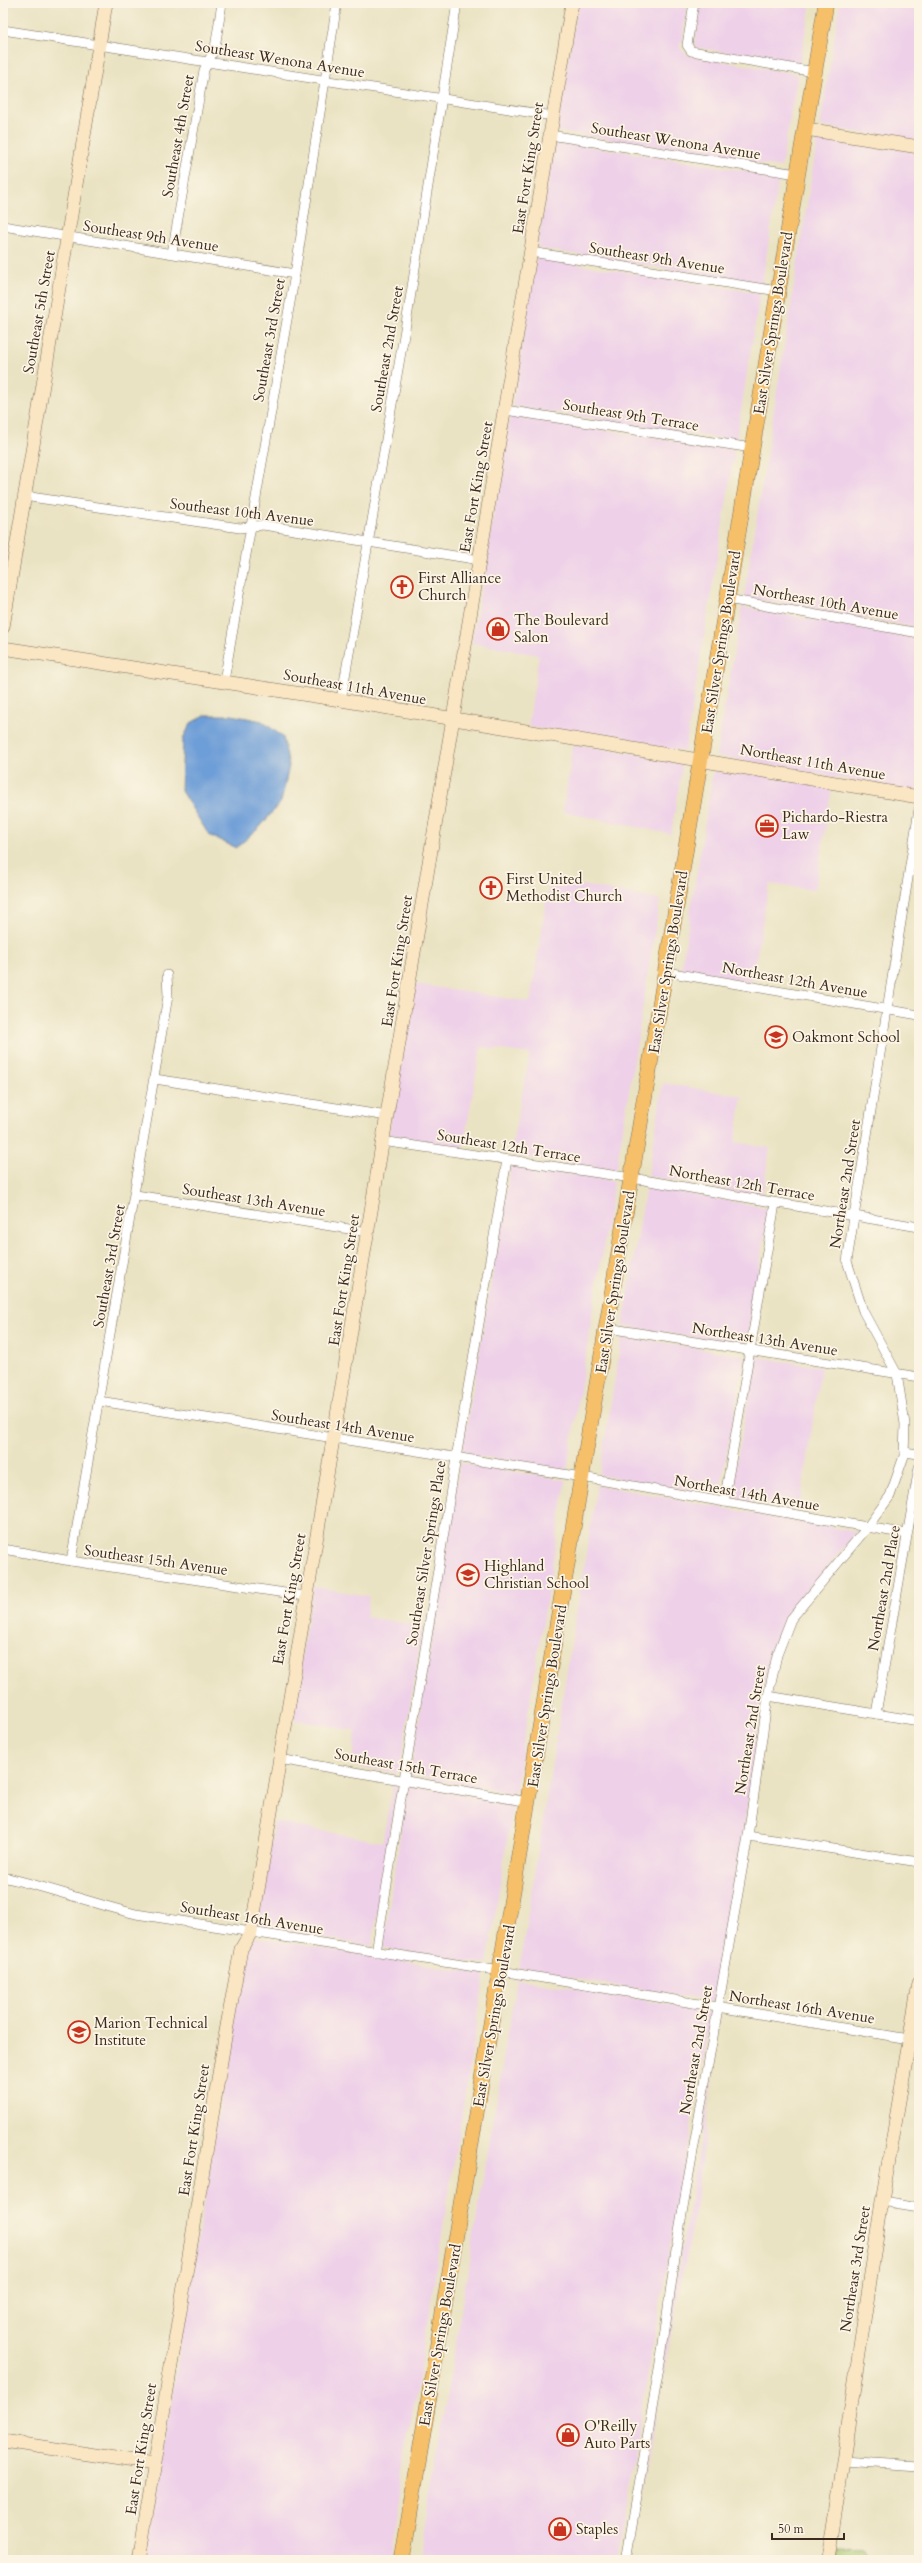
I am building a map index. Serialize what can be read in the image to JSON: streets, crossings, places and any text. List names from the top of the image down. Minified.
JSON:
{"streets":{"main road":["East Silver Springs Boulevard"],"street":["Southeast Wenona Avenue","Southeast 4th Street","East Fort King Street","Southeast 9th Avenue","Southeast 5th Street","Southeast 3rd Street","Southeast 2nd Street","Southeast 9th Terrace","Southeast 10th Avenue","Northeast 10th Avenue","Southeast 11th Avenue","Northeast 11th Avenue","Northeast 12th Avenue","Southeast 12th Terrace","Northeast 12th Terrace","Northeast 2nd Street","Southeast 13th Avenue","Northeast 13th Avenue","Southeast 14th Avenue","Northeast 14th Avenue","Southeast Silver Springs Place","Southeast 15th Avenue","Northeast 2nd Place","Southeast 15th Terrace","Southeast 16th Avenue","Northeast 16th Avenue","Northeast 3rd Street"]},"crossings":[["Southeast Wenona Avenue","Southeast 4th Street"],["Southeast Wenona Avenue","East Fort King Street"],["Southeast Wenona Avenue","Southeast 5th Street"],["Southeast Wenona Avenue","East Silver Springs Boulevard"],["Southeast Wenona Avenue","Southeast 3rd Street"],["Southeast Wenona Avenue","Southeast 2nd Street"],["Southeast 4th Street","Southeast 9th Avenue"],["East Fort King Street","Southeast 9th Avenue"],["East Fort King Street","Southeast 9th Terrace"],["East Fort King Street","Southeast 10th Avenue"],["East Fort King Street","Southeast 11th Avenue"],["East Fort King Street","Southeast 12th Terrace"],["East Fort King Street","Southeast 13th Avenue"],["East Fort King Street","Southeast 14th Avenue"],["East Fort King Street","Southeast 15th Avenue"],["East Fort King Street","Southeast 15th Terrace"],["East Fort King Street","Southeast 16th Avenue"],["Southeast 9th Avenue","Southeast 5th Street"],["Southeast 9th Avenue","East Silver Springs Boulevard"],["Southeast 9th Avenue","Southeast 3rd Street"],["Southeast 5th Street","Southeast 10th Avenue"],["East Silver Springs Boulevard","Southeast 9th Terrace"],["East Silver Springs Boulevard","Northeast 10th Avenue"],["East Silver Springs Boulevard","Southeast 11th Avenue"],["East Silver Springs Boulevard","Northeast 11th Avenue"],["East Silver Springs Boulevard","Northeast 12th Avenue"],["East Silver Springs Boulevard","Southeast 12th Terrace"],["East Silver Springs Boulevard","Northeast 12th Terrace"],["East Silver Springs Boulevard","Northeast 13th Avenue"],["East Silver Springs Boulevard","Southeast 14th Avenue"],["East Silver Springs Boulevard","Northeast 14th Avenue"],["East Silver Springs Boulevard","Southeast 15th Terrace"],["East Silver Springs Boulevard","Southeast 16th Avenue"],["East Silver Springs Boulevard","Northeast 16th Avenue"],["Southeast 3rd Street","Southeast 10th Avenue"],["Southeast 3rd Street","Southeast 11th Avenue"],["Southeast 3rd Street","Southeast 13th Avenue"],["Southeast 3rd Street","Southeast 14th Avenue"],["Southeast 3rd Street","Southeast 15th Avenue"],["Southeast 2nd Street","Southeast 10th Avenue"],["Southeast 2nd Street","Southeast 11th Avenue"],["Southeast 11th Avenue","Northeast 11th Avenue"],["Northeast 12th Avenue","Northeast 2nd Street"],["Southeast 12th Terrace","Northeast 12th Terrace"],["Southeast 12th Terrace","Southeast Silver Springs Place"],["Northeast 12th Terrace","Northeast 2nd Street"],["Northeast 2nd Street","Northeast 13th Avenue"],["Northeast 2nd Street","Northeast 14th Avenue"],["Northeast 2nd Street","Northeast 16th Avenue"],["Southeast 14th Avenue","Northeast 14th Avenue"],["Southeast 14th Avenue","Southeast Silver Springs Place"],["Northeast 14th Avenue","Northeast 2nd Place"],["Southeast Silver Springs Place","Southeast 15th Terrace"],["Southeast Silver Springs Place","Southeast 16th Avenue"],["Southeast 16th Avenue","Northeast 16th Avenue"],["Northeast 16th Avenue","Northeast 3rd Street"]],"places":{"church":["First Alliance Church","First United Methodist Church"],"shop":["The Boulevard Salon","O'Reilly Auto Parts","Staples"],"office":["Pichardo-Riestra Law"],"school or university":["Oakmont School","Highland Christian School","Marion Technical Institute"]},"scale_bar":"50 m"}
